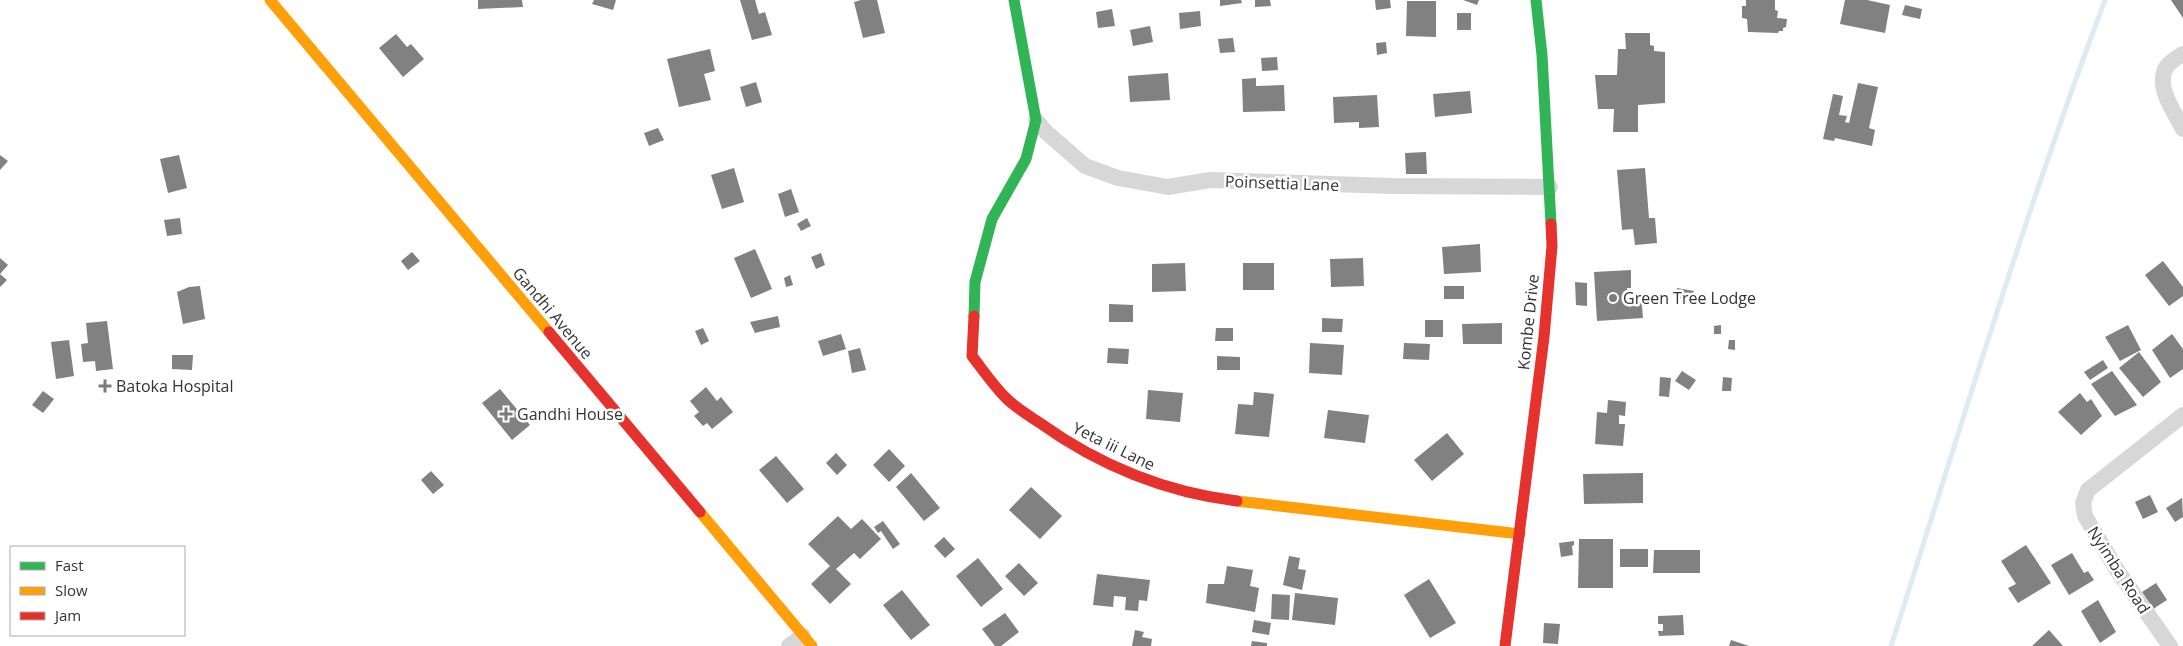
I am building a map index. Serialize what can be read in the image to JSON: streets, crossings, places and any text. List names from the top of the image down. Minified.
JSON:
{"streets":{"street":["Poinsettia Lane","Gandhi Avenue","Kombe Drive","Yeta iii Lane","Nyimba Road"]},"crossings":[["Poinsettia Lane","Kombe Drive"],["Poinsettia Lane","Yeta iii Lane"],["Kombe Drive","Yeta iii Lane"]],"places":{"other":["Green Tree Lodge"],"health":["Batoka Hospital","Gandhi House"]},"legend":["Fast","Slow","Jam"]}
